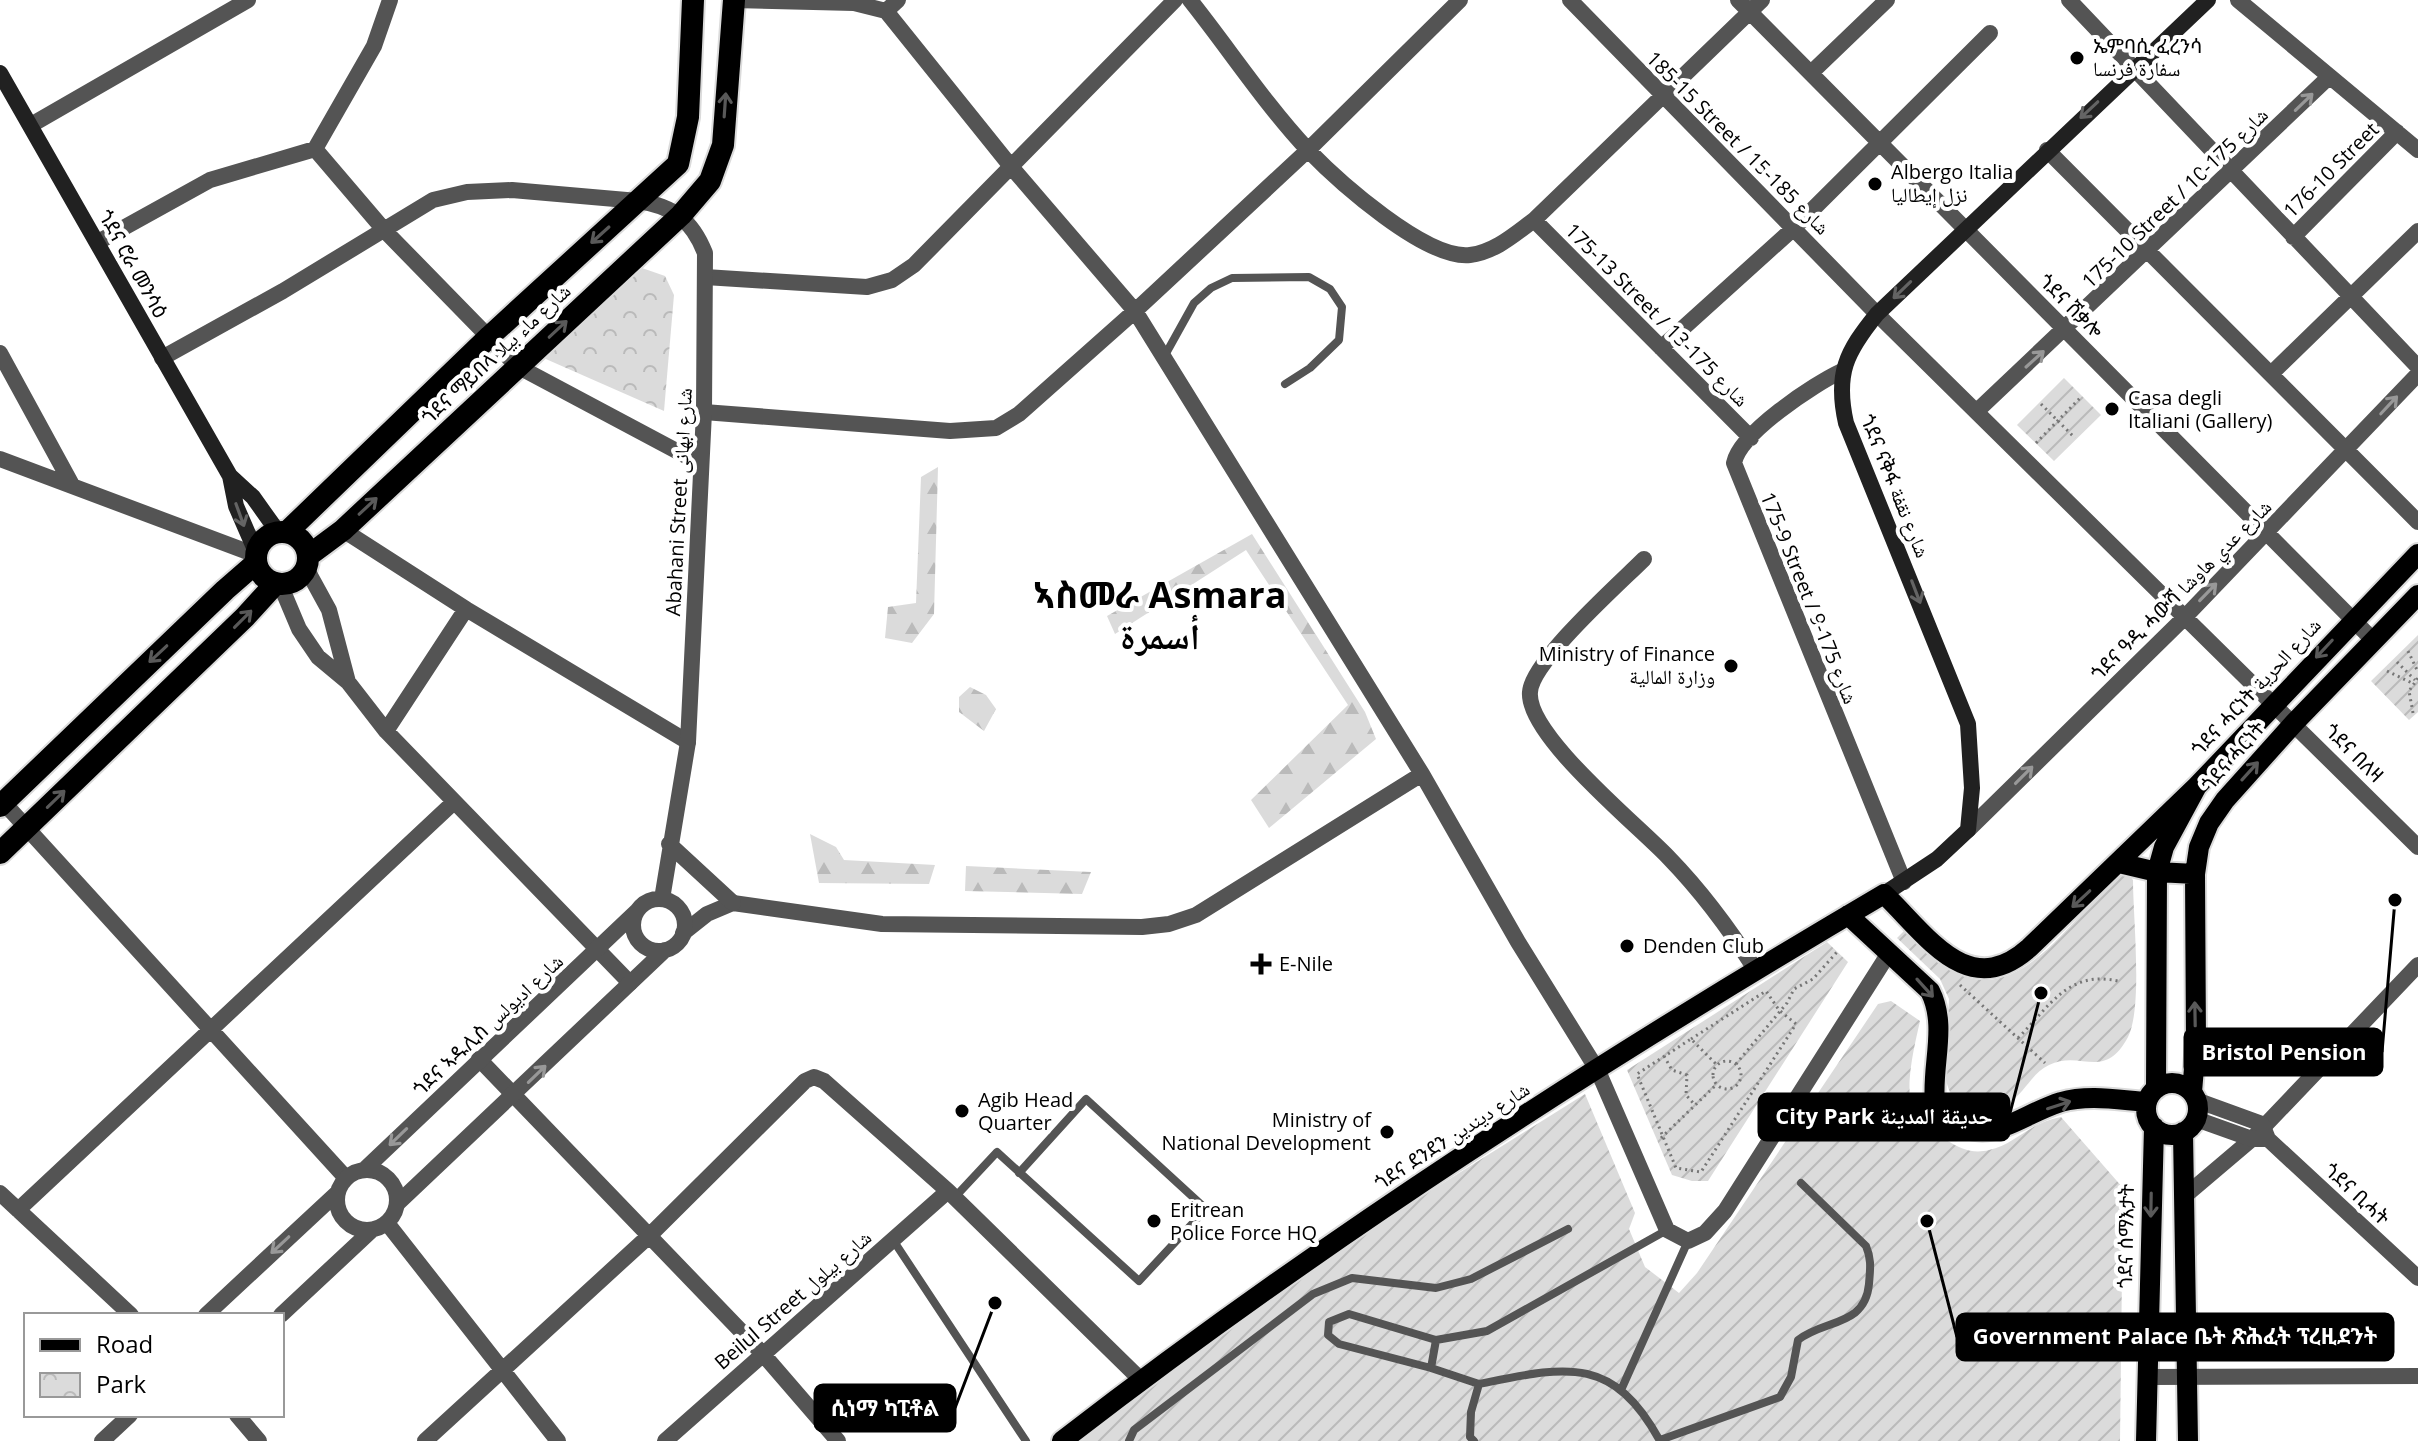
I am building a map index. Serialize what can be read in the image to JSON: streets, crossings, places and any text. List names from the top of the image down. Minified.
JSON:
{"streets":{"highway":["ጎደና ማይበላ شارع ماء بيلا"],"main road":["ጎደና ሮራ መንሳዕ","ጎደና ናቅፋ شارع نقفة","ጎደና ሓርነት شارع الحرية","ጎደና ሓርነት","ጎደና ደንደን شارع ديندين","ጎደና ሰማእታት"],"street":["185-15 Street / شارع 185-15","176-10 Street","175-10 Street / شارع 175-10","ጎደና ሸቃሎ","175-13 Street / شارع 175-13","Abahani Street شارع ابهانى","ጎደና ዓዲ ሓውሻ شارع عدي هاوشا","175-9 Street / شارع 175-9","ጎደና በለዛ","ጎደና ኣዱሊስ شارع اديولس","ጎደና ቢሓት","Beilul Street شارع بيلول"]},"crossings":[["185-15 Street / شارع 185-15","175-10 Street / شارع 175-10"],["185-15 Street / شارع 185-15","ጎደና ናቅፋ شارع نقفة"],["185-15 Street / شارع 185-15","ጎደና ዓዲ ሓውሻ شارع عدي هاوشا"],["185-15 Street / شارع 185-15","ጎደና በለዛ"],["175-10 Street / شارع 175-10","ጎደና ሸቃሎ"],["ጎደና ሮራ መንሳዕ","ጎደና ማይበላ شارع ماء بيلا"],["ጎደና ሸቃሎ","ጎደና ናቅፋ شارع نقفة"],["ጎደና ሸቃሎ","ጎደና ዓዲ ሓውሻ شارع عدي هاوشا"],["ጎደና ሸቃሎ","ጎደና ሓርነት شارع الحرية"],["175-13 Street / شارع 175-13","175-9 Street / شارع 175-9"],["ጎደና ማይበላ شارع ماء بيلا","Abahani Street شارع ابهانى"],["ጎደና ናቅፋ شارع نقفة","ጎደና ዓዲ ሓውሻ شارع عدي هاوشا"],["ጎደና ናቅፋ شارع نقفة","175-9 Street / شارع 175-9"],["Abahani Street شارع ابهانى","ጎደና ኣዱሊስ شارع اديولس"],["ጎደና ዓዲ ሓውሻ شارع عدي هاوشا","ጎደና በለዛ"],["ጎደና ሓርነት شارع الحرية","ጎደና በለዛ"],["ጎደና ሓርነት شارع الحرية","ጎደና ሰማእታት"],["ጎደና በለዛ","ጎደና ሓርነት"],["ጎደና ቢሓት","ጎደና ሰማእታት"]],"one_way":["175-10 Street / شارع 175-10","ጎደና ናቅፋ شارع نقفة","ጎደና ዓዲ ሓውሻ شارع عدي هاوشا"],"districts":["ኣስመራ Asmara أسمرة"],"places":{"other":["ኤምባሲ ፈረንሳ سفارة فرنسا","Albergo Italia نزل إيطاليا","Casa degli Italiani (Gallery)","Ministry of Finance وزارة المالية","Bristol Pension","Denden Club","City Park حديقة المدينة","Agib Head Quarter","Ministry of National Development","Eritrean Police Force HQ","Government Palace ቤት ጽሕፈት ፕረዚደንት","ሲነማ ካፒቶል"],"health":["E-Nile"]},"legend":["Road","Park"]}
